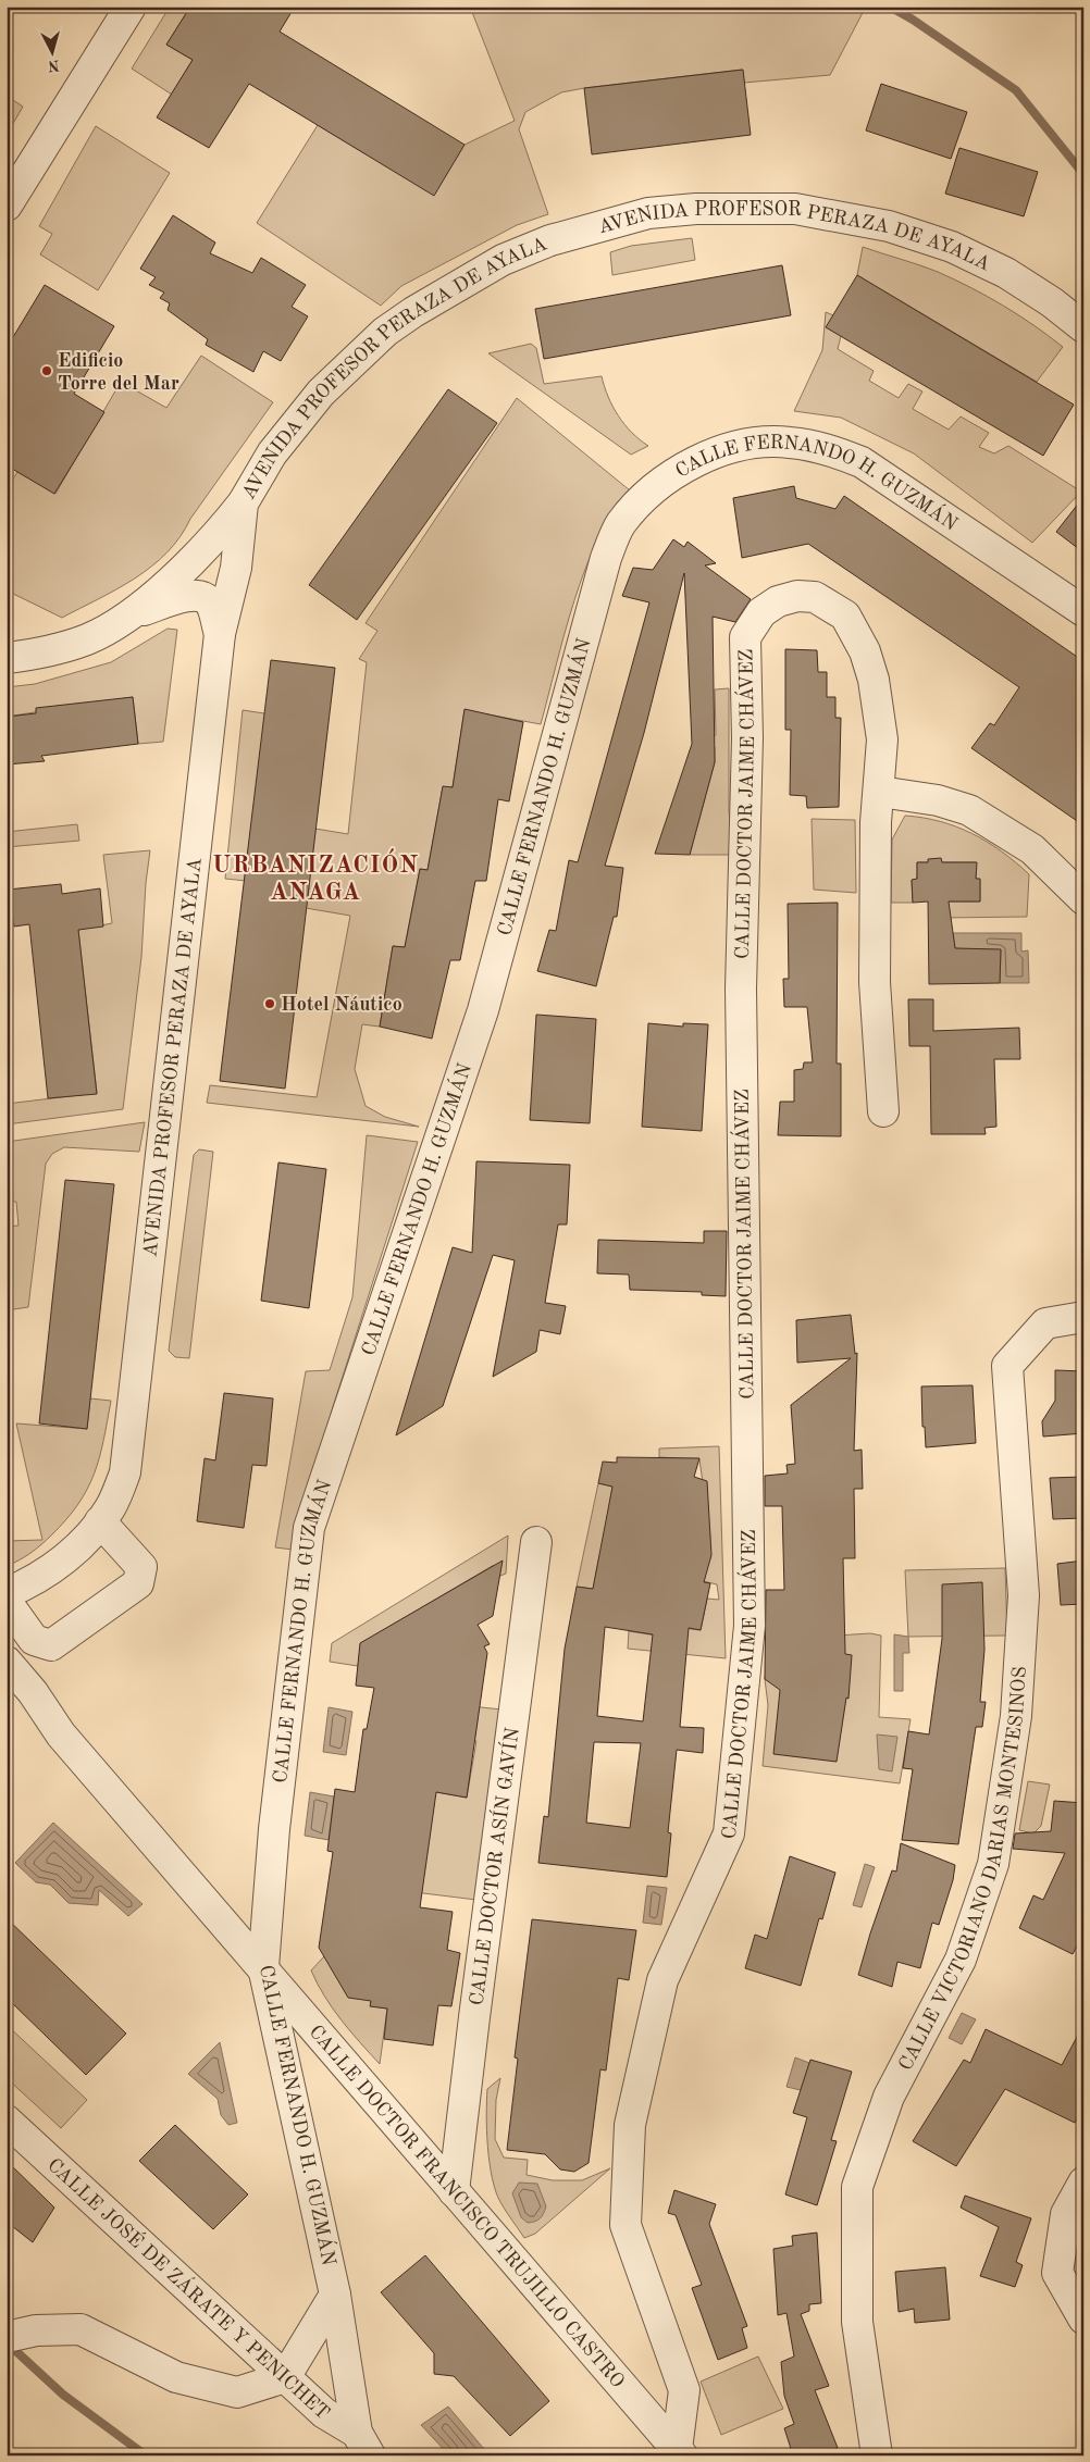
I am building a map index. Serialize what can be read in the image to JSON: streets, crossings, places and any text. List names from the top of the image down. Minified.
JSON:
{"streets":{"street":["AVENIDA PROFESOR PERAZA DE AYALA","CALLE FERNANDO H. GUZMÁN","CALLE DOCTOR JAIME CHÁVEZ","CALLE DOCTOR ASÍN GAVÍN","CALLE VICTORIANO DARIAS MONTESINOS","CALLE DOCTOR FRANCISCO TRUJILLO CASTRO","CALLE JOSÉ DE ZÁRATE Y PENICHET"]},"crossings":[["CALLE FERNANDO H. GUZMÁN","CALLE DOCTOR FRANCISCO TRUJILLO CASTRO"],["CALLE FERNANDO H. GUZMÁN","CALLE JOSÉ DE ZÁRATE Y PENICHET"],["CALLE DOCTOR JAIME CHÁVEZ","CALLE DOCTOR FRANCISCO TRUJILLO CASTRO"],["CALLE DOCTOR ASÍN GAVÍN","CALLE DOCTOR FRANCISCO TRUJILLO CASTRO"]],"districts":["URBANIZACIÓN ANAGA"],"places":["Edificio Torre del Mar","Hotel Náutico"],"north":"bottom"}
